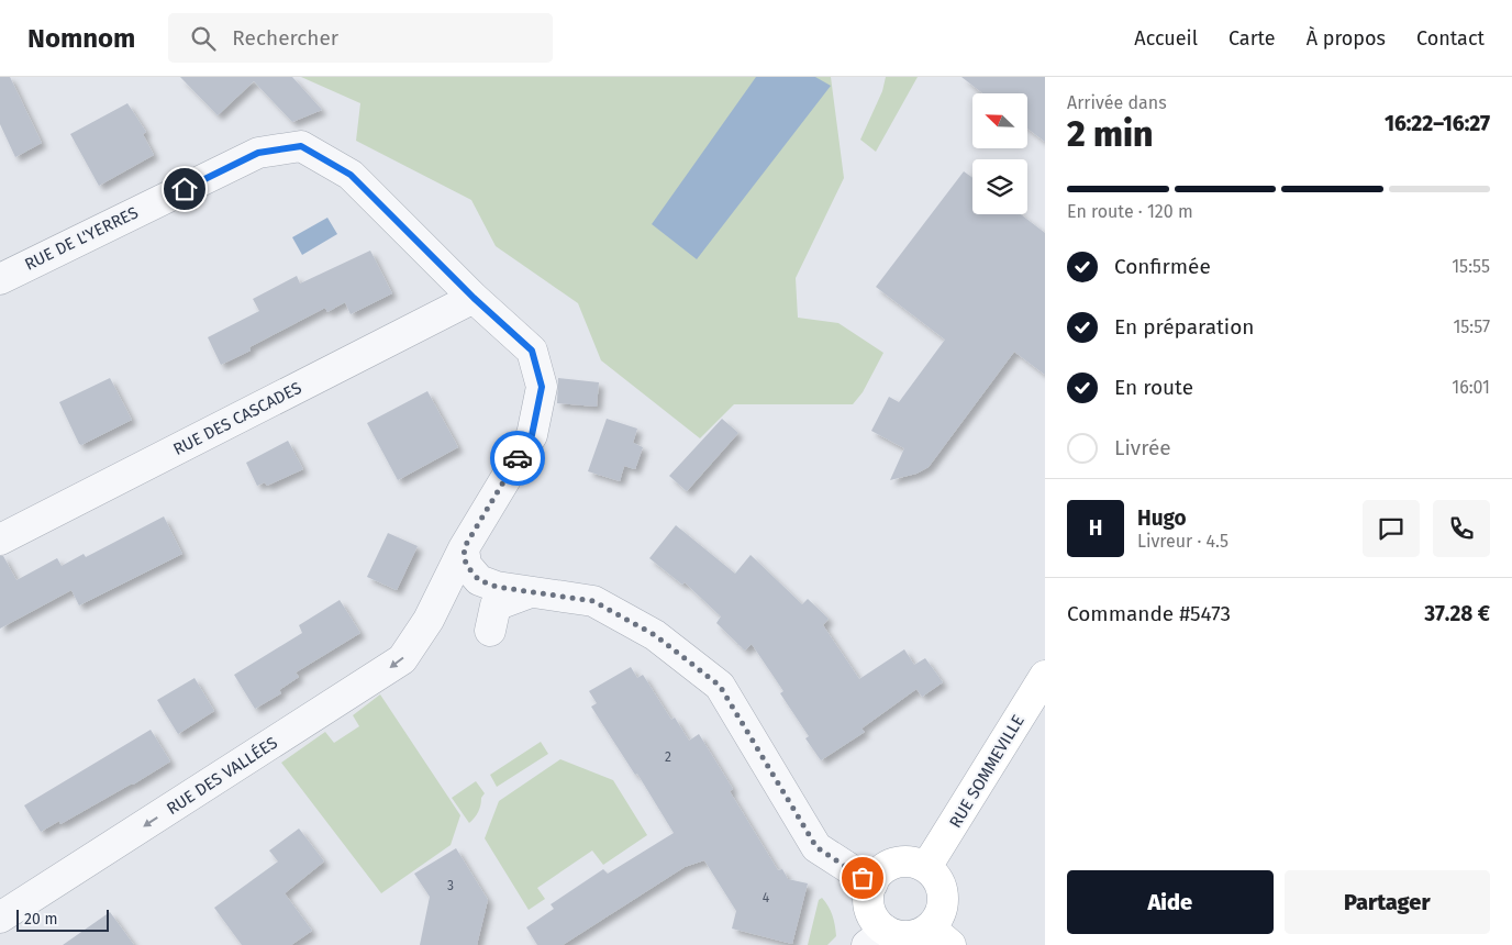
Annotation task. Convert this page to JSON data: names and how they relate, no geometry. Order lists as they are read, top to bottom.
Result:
{
  "streets": {
    "main road": ["RUE SOMMEVILLE"],
    "street": ["RUE DE L'YERRES", "RUE DES CASCADES", "RUE DES VALLÉES"]
  },
  "crossings": [
    ["RUE DE L'YERRES", "RUE DES CASCADES"],
    ["RUE DE L'YERRES", "RUE DES VALLÉES"]
  ],
  "one_way": ["RUE DES VALLÉES"],
  "house_numbers": ["2", "3", "4"],
  "scale_bar": "20 m",
  "north": "top left",
  "page": {
    "header": "Nomnom",
    "search": "Rechercher",
    "nav": [
      "Accueil",
      "Carte",
      "À propos",
      "Contact"
    ],
    "heading": ["2 min", "Arrivée dans", "16:22–16:27"],
    "panel": [
      "Hugo",
      "Livreur · 4.5",
      "Commande #5473",
      "37.28 €"
    ],
    "bar": "En route · 120 m",
    "list": [
      ["Confirmée", "15:55"],
      ["En préparation", "15:57"],
      ["En route", "16:01"],
      "Livrée"
    ],
    "round": "H",
    "buttons": ["Aide", "Partager"],
    "scale": "20 m"
  }
}
